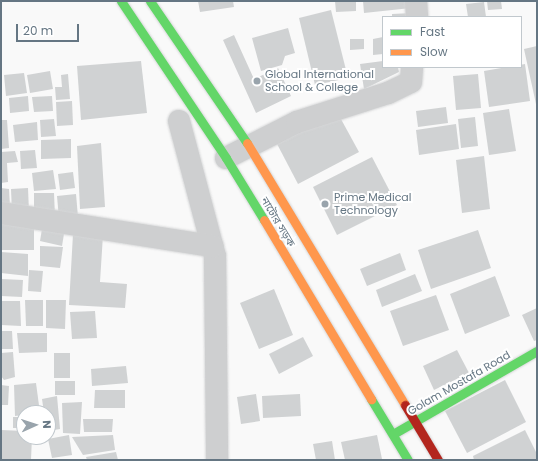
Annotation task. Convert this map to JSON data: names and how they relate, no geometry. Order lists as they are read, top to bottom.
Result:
{
  "streets": {
    "main road": ["নাটোর সড়ক", "Golam Mostafa Road"]
  },
  "crossings": [
    ["নাটোর সড়ক", "Golam Mostafa Road"]
  ],
  "places": ["Global International School & College", "Prime Medical Technology"],
  "legend": ["Fast", "Slow"],
  "scale_bar": "20 m",
  "north": "right"
}
